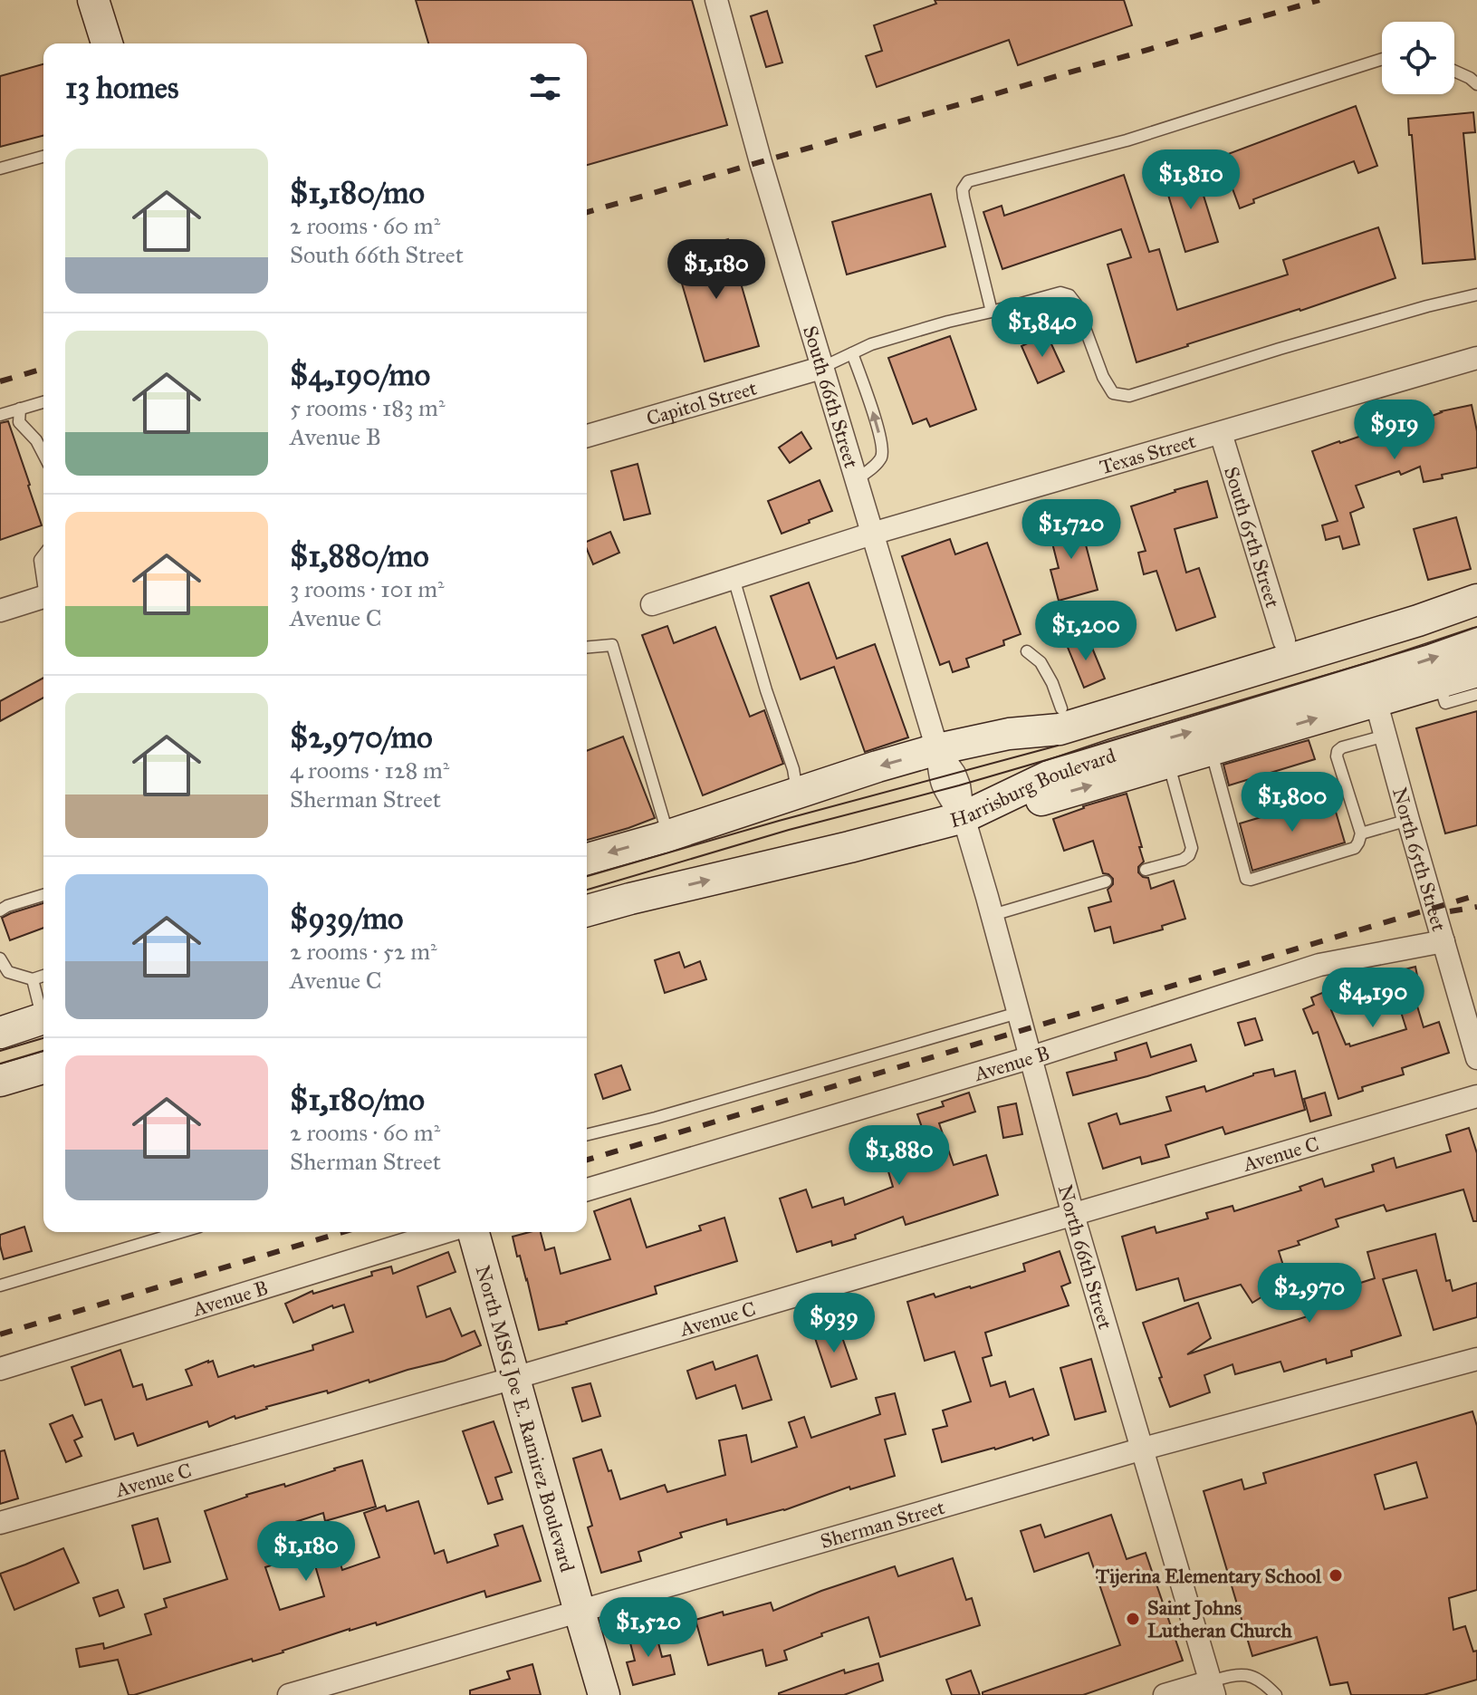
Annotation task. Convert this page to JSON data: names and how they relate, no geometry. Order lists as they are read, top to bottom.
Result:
{
  "streets": {
    "main road": ["Harrisburg Boulevard", "North MSG Joe E. Ramirez Boulevard"],
    "street": [
      "South 66th Street",
      "Capitol Street",
      "Texas Street",
      "South 65th Street",
      "North 65th Street",
      "Avenue B",
      "Avenue C",
      "North 66th Street",
      "Sherman Street"
    ]
  },
  "crossings": [
    ["South 66th Street", "Capitol Street"],
    ["South 66th Street", "Texas Street"],
    ["South 66th Street", "Harrisburg Boulevard"],
    ["South 66th Street", "North 66th Street"],
    ["Texas Street", "South 65th Street"],
    ["Harrisburg Boulevard", "North 65th Street"],
    ["Harrisburg Boulevard", "North 66th Street"],
    ["North 65th Street", "Avenue B"],
    ["Avenue B", "North 66th Street"],
    ["Avenue C", "North 66th Street"],
    ["Avenue C", "North MSG Joe E. Ramirez Boulevard"],
    ["North 66th Street", "Sherman Street"],
    ["North MSG Joe E. Ramirez Boulevard", "Sherman Street"]
  ],
  "places": ["Tijerina Elementary School", "Saint Johns Lutheran Church"],
  "page": {
    "heading": "13 homes",
    "list": [
      {
        "name": "$1,180/mo",
        "note": "2 rooms · 60 m² · South 66th Street"
      },
      {
        "name": "$4,190/mo",
        "note": "5 rooms · 183 m² · Avenue B"
      },
      {
        "name": "$1,880/mo",
        "note": "3 rooms · 101 m² · Avenue C"
      },
      {
        "name": "$2,970/mo",
        "note": "4 rooms · 128 m² · Sherman Street"
      },
      {
        "name": "$939/mo",
        "note": "2 rooms · 52 m² · Avenue C"
      },
      {
        "name": "$1,180/mo",
        "note": "2 rooms · 60 m² · Sherman Street"
      }
    ],
    "price": [
      "$1,810",
      "$1,180",
      "$1,840",
      "$919",
      "$1,720",
      "$1,200",
      "$1,800",
      "$4,190",
      "$1,880",
      "$2,970",
      "$939",
      "$1,180",
      "$1,520"
    ]
  }
}
